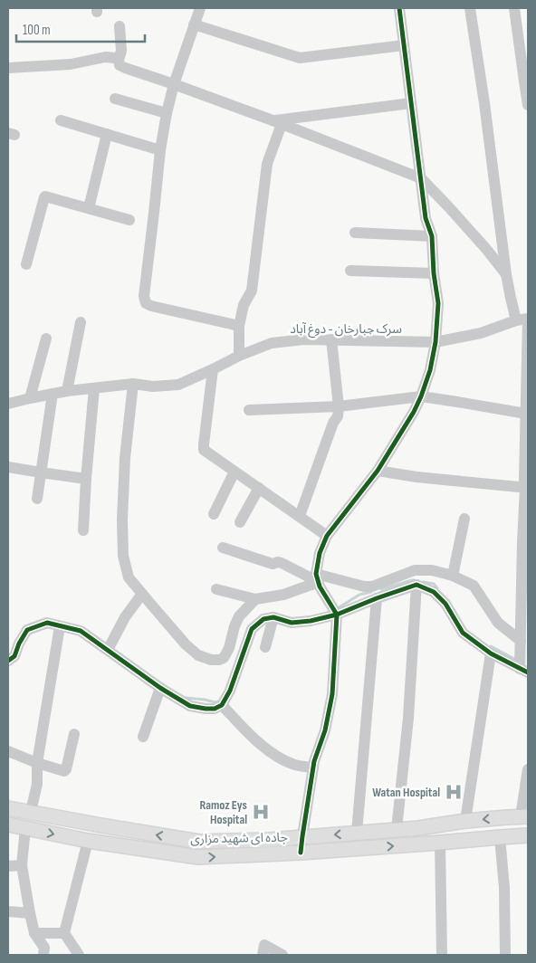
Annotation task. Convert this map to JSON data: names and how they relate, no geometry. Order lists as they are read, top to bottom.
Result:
{
  "streets": {
    "main road": ["جاده ای شهید مزاری"],
    "street": ["سرک جبارخان - دوغ آباد"]
  },
  "places": {
    "hospital": ["Watan Hospital", "Ramoz Eys Hospital"]
  },
  "scale_bar": "100 m"
}
